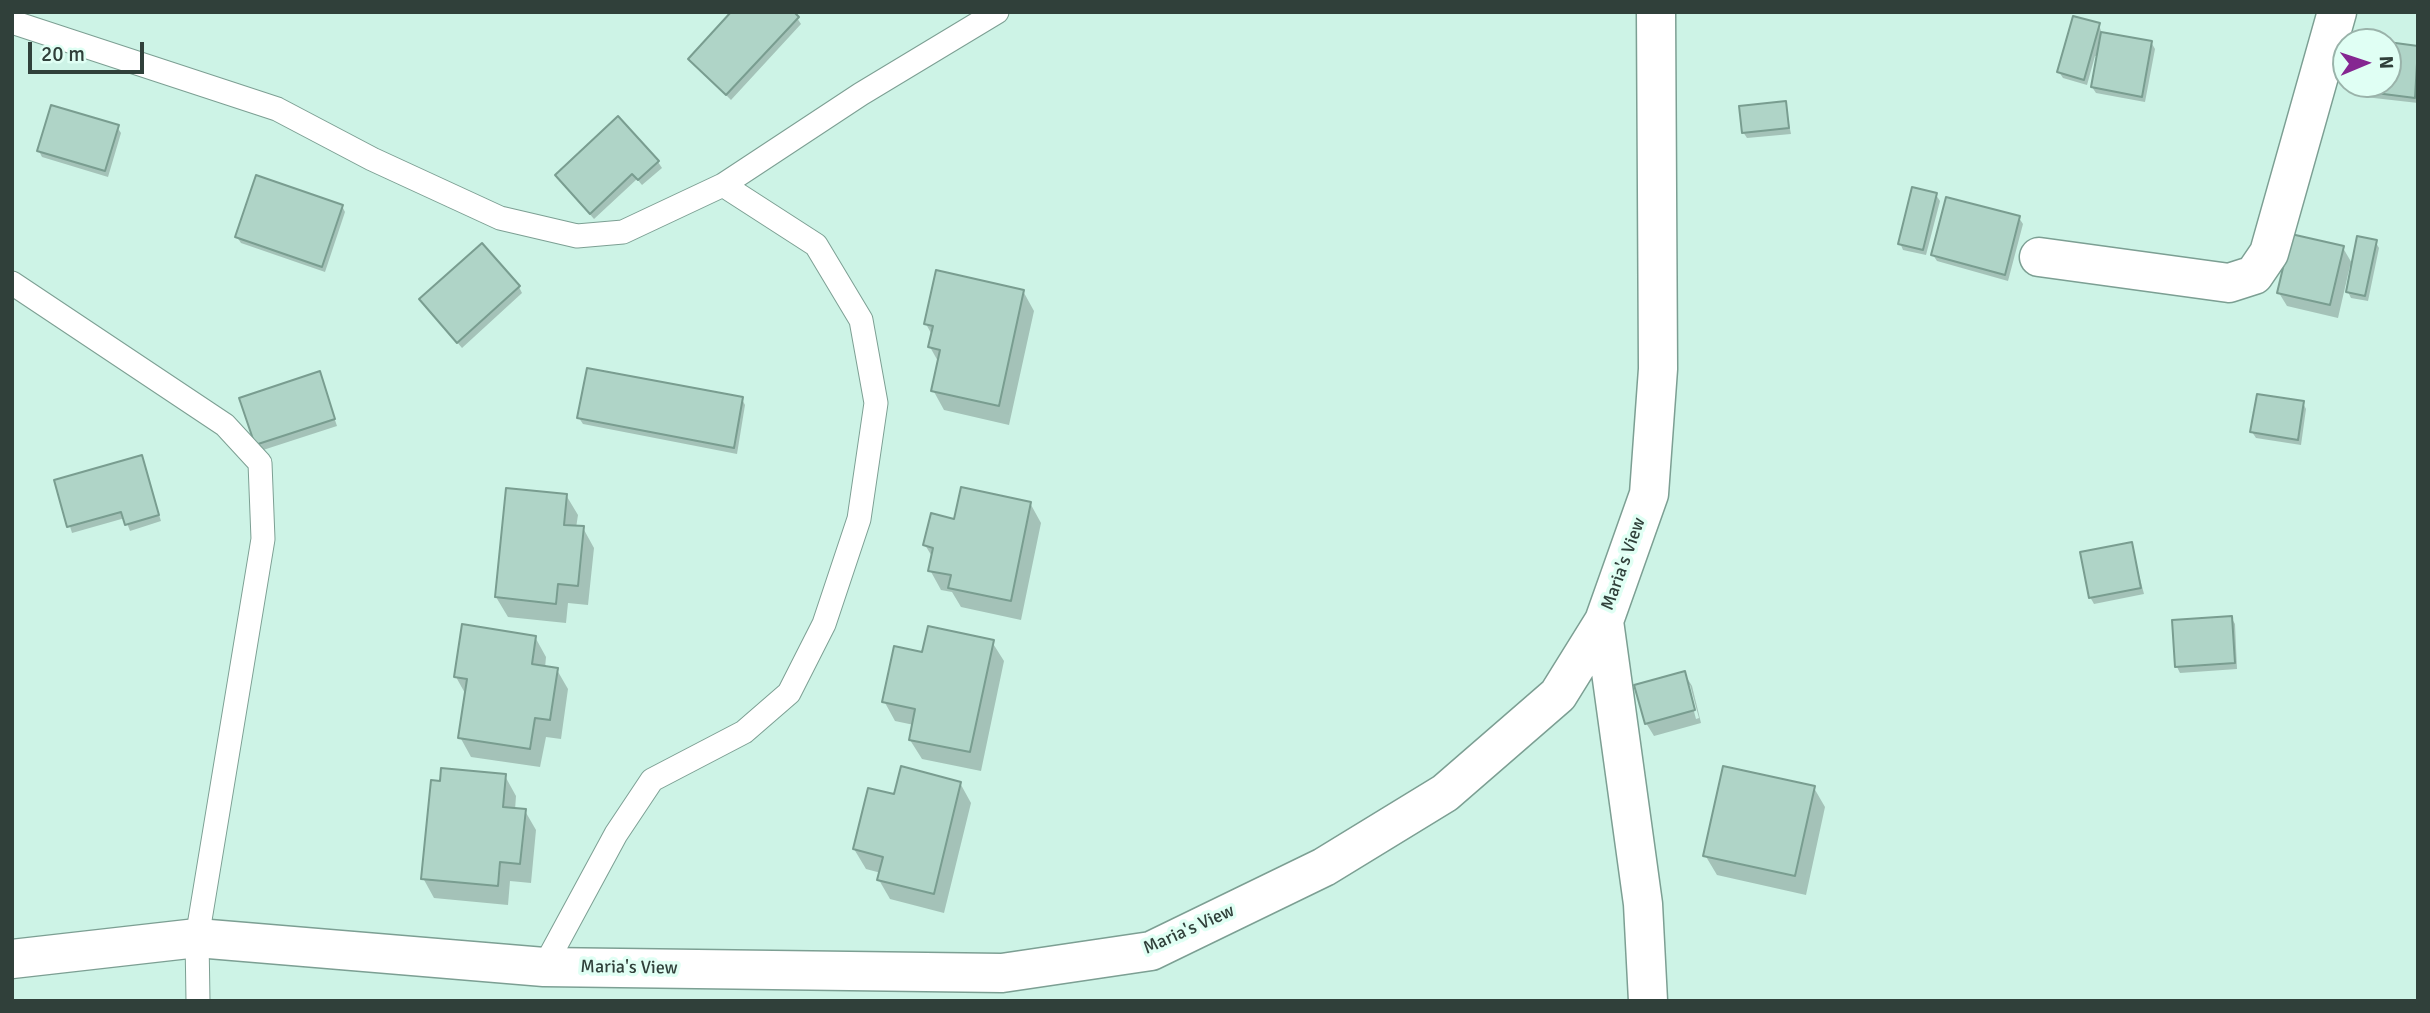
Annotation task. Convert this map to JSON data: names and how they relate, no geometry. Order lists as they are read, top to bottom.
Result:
{
  "streets": {
    "street": ["Maria's View"]
  },
  "scale_bar": "20 m",
  "north": "right"
}
